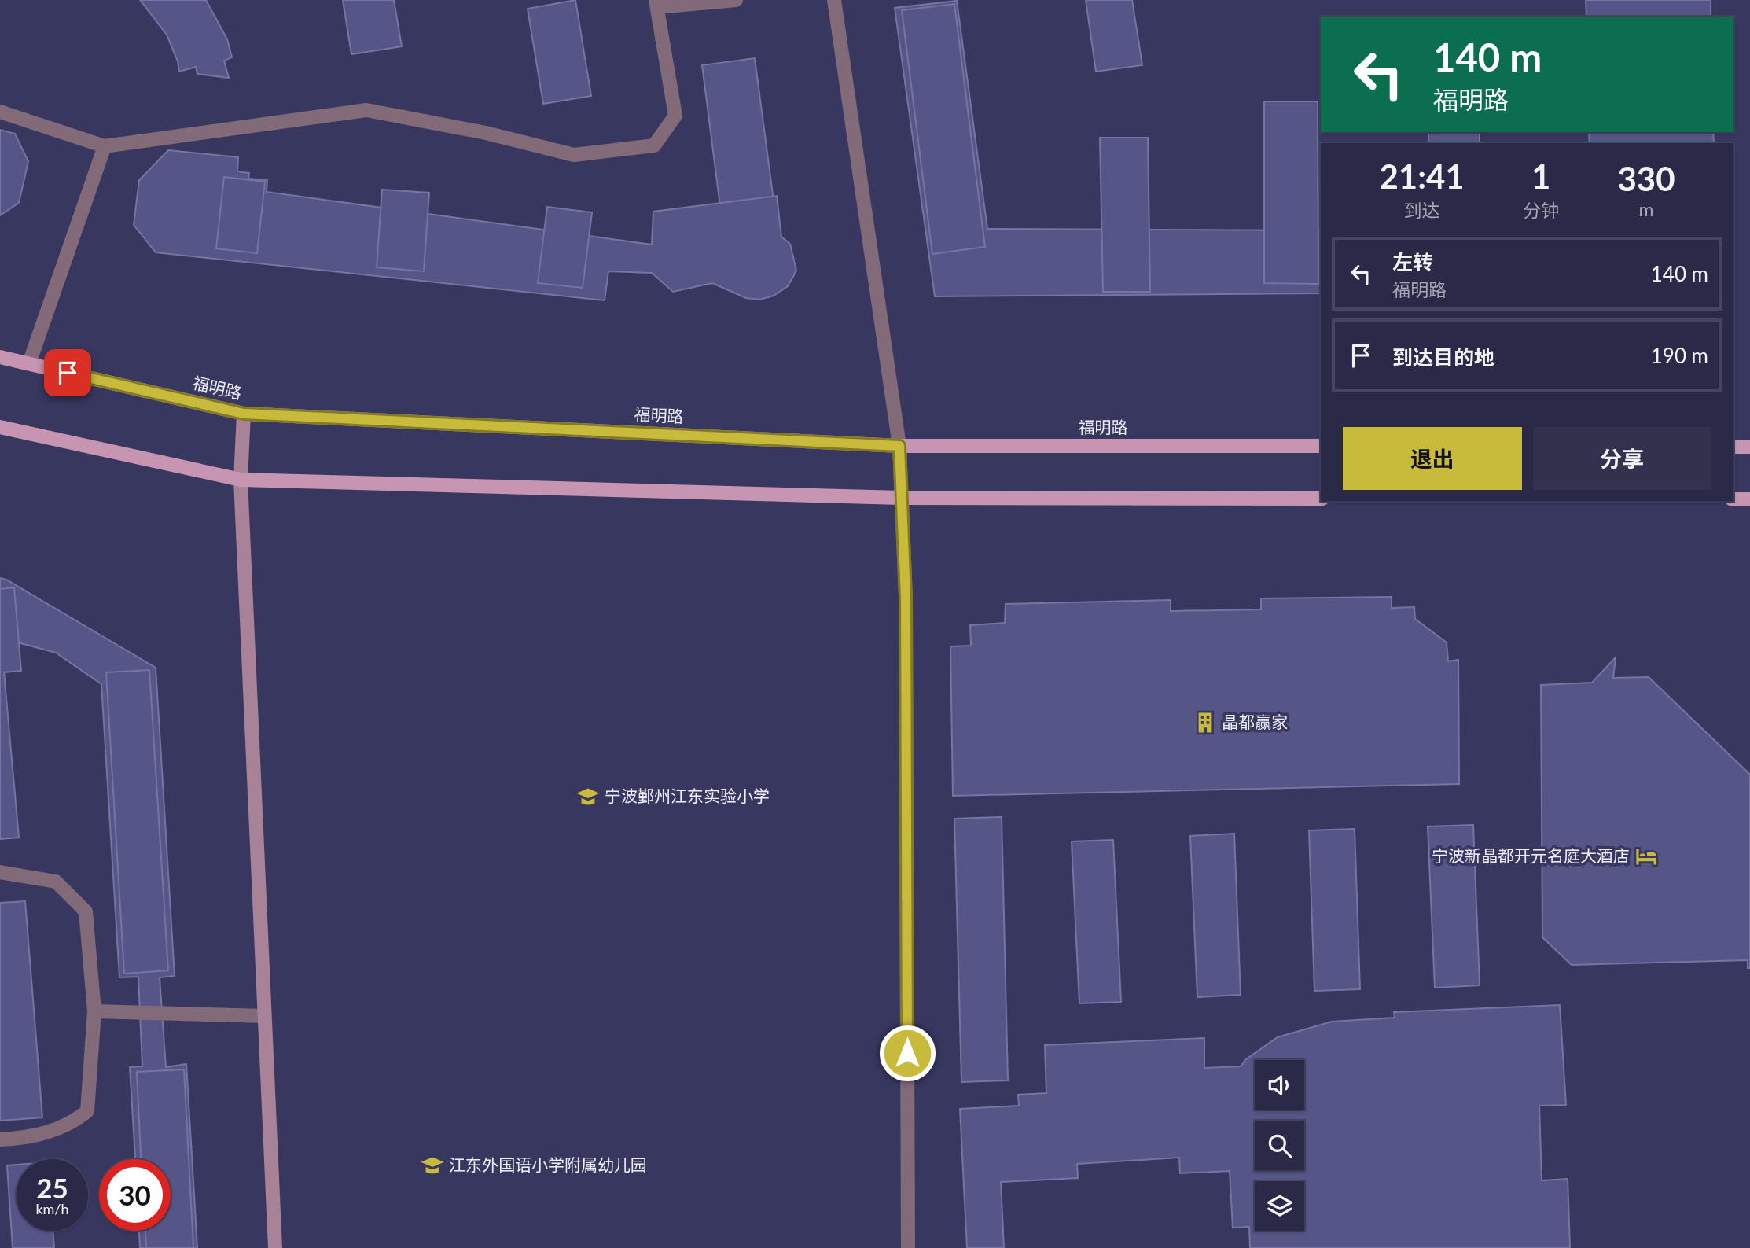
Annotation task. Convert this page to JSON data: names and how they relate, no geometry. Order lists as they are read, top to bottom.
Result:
{
  "streets": {
    "main road": ["福明路"]
  },
  "places": {
    "building": ["晶都赢家"],
    "school or university": ["宁波鄞州江东实验小学", "江东外国语小学附属幼儿园"],
    "hotel": ["宁波新晶都开元名庭大酒店"]
  },
  "page": {
    "turn": ["140 m", "福明路"],
    "eta": [
      "21:41",
      "到达",
      "1",
      "分钟",
      "330",
      "m"
    ],
    "list": [
      {
        "name": "左转",
        "note": "福明路",
        "value": "140 m"
      },
      {
        "name": "到达目的地",
        "value": "190 m"
      }
    ],
    "buttons": ["退出", "分享"],
    "speed": "25 km/h",
    "limit": "30"
  }
}
